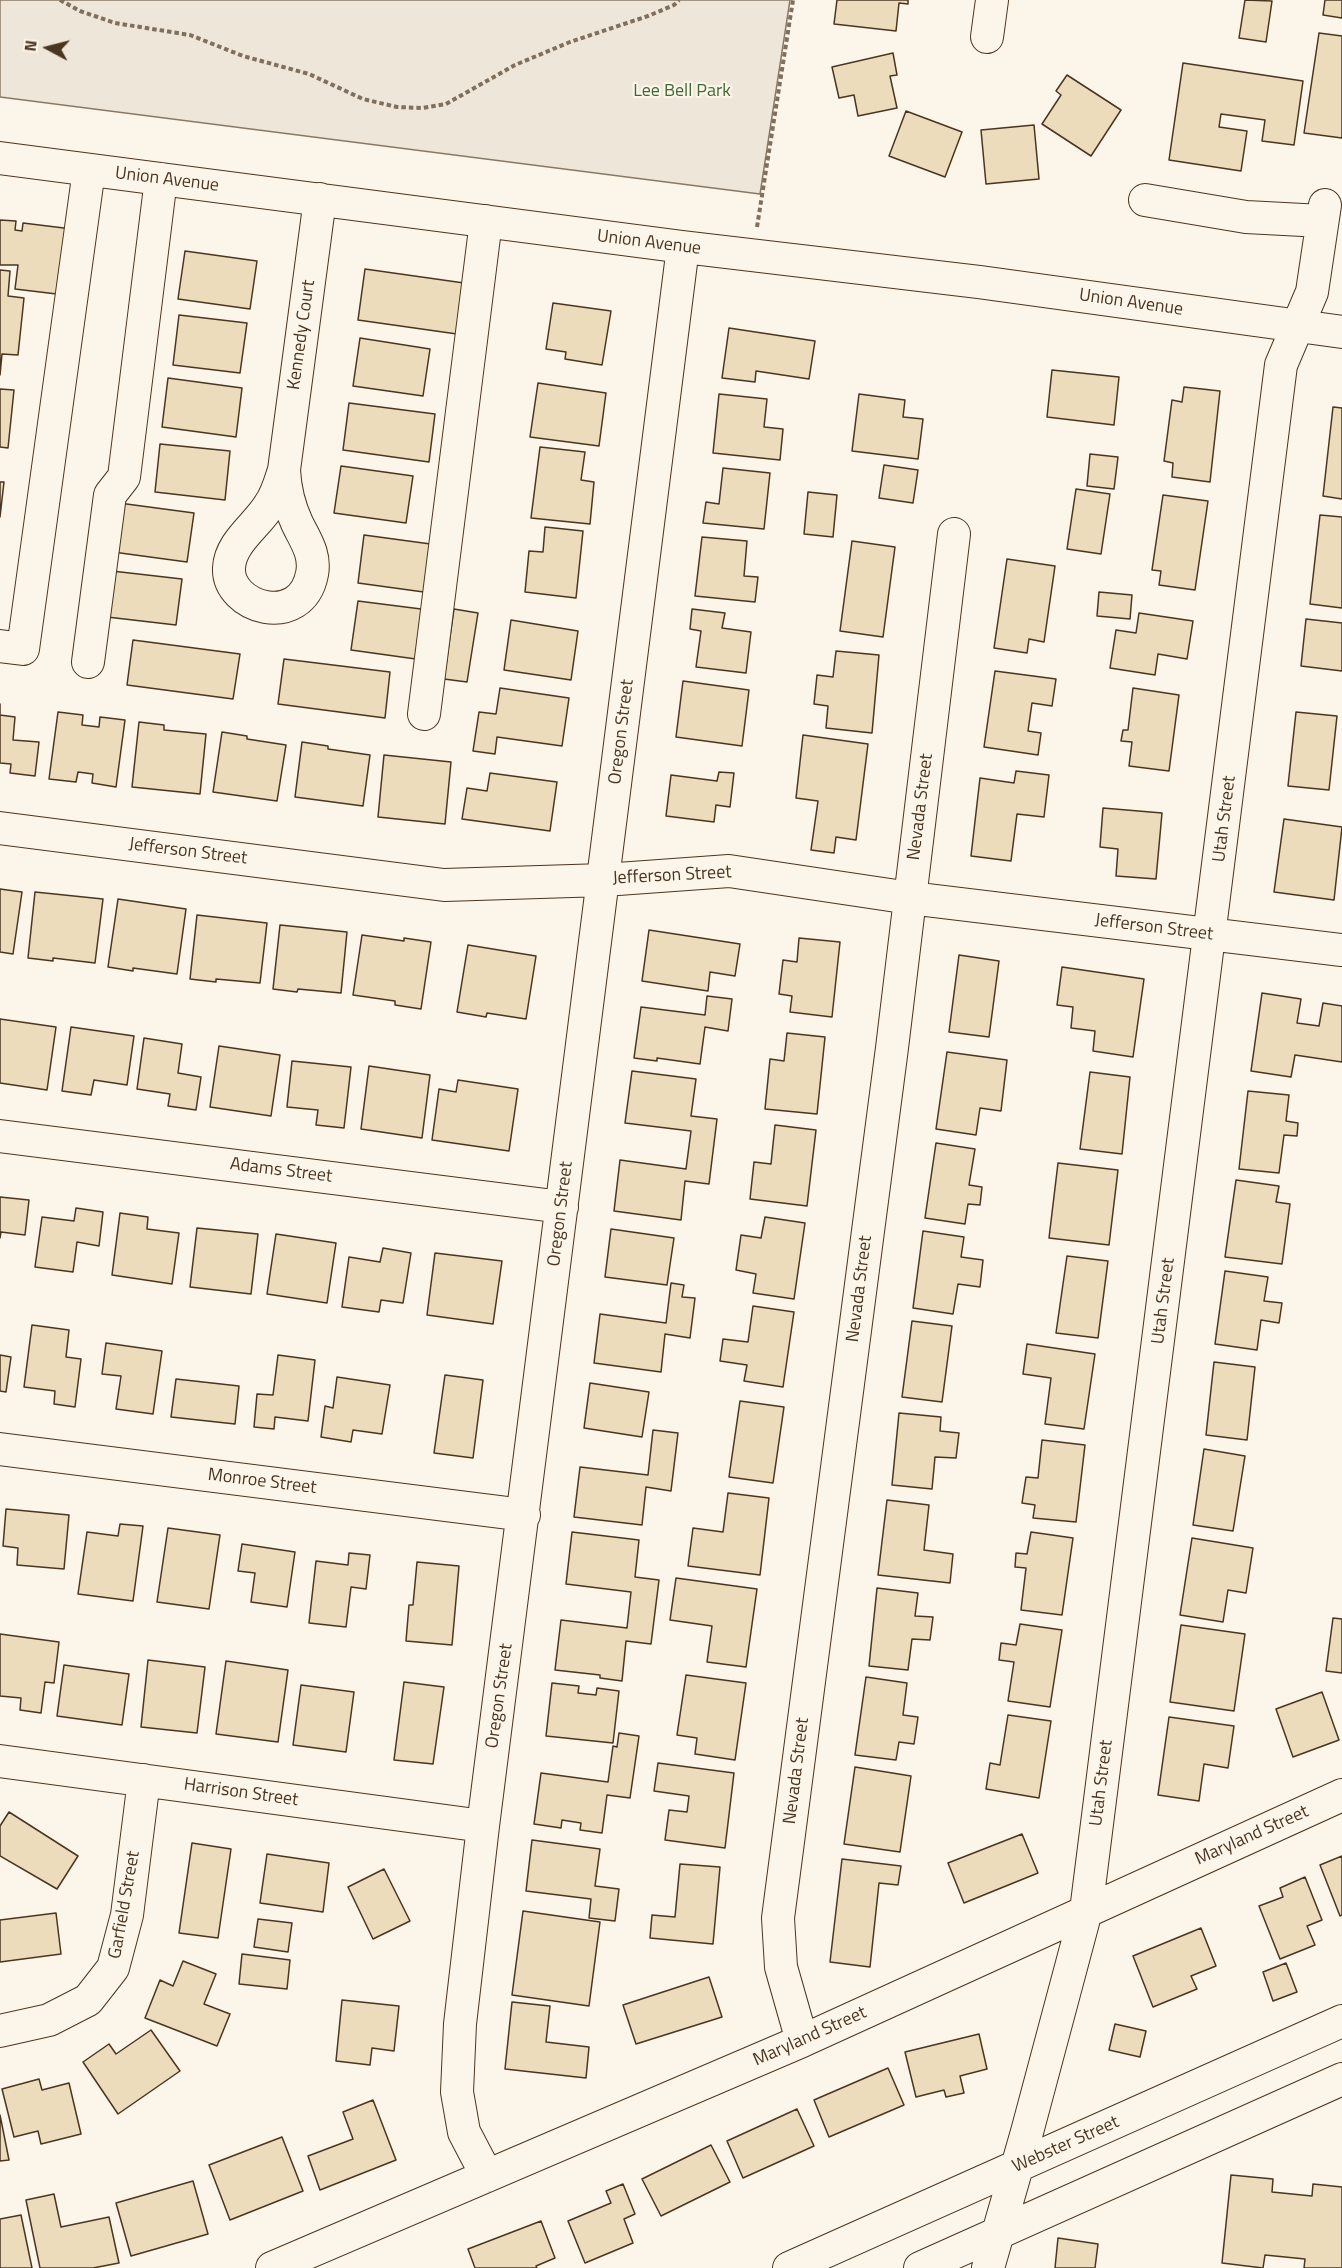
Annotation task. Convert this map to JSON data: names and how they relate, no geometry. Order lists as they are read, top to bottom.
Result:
{
  "streets": {
    "street": [
      "Union Avenue",
      "Kennedy Court",
      "Oregon Street",
      "Nevada Street",
      "Utah Street",
      "Jefferson Street",
      "Adams Street",
      "Monroe Street",
      "Harrison Street",
      "Maryland Street",
      "Garfield Street",
      "Webster Street"
    ]
  },
  "crossings": [
    ["Union Avenue", "Kennedy Court"],
    ["Union Avenue", "Oregon Street"],
    ["Union Avenue", "Utah Street"],
    ["Oregon Street", "Jefferson Street"],
    ["Oregon Street", "Adams Street"],
    ["Oregon Street", "Monroe Street"],
    ["Oregon Street", "Harrison Street"],
    ["Oregon Street", "Maryland Street"],
    ["Nevada Street", "Jefferson Street"],
    ["Nevada Street", "Maryland Street"],
    ["Utah Street", "Jefferson Street"],
    ["Utah Street", "Maryland Street"],
    ["Utah Street", "Webster Street"],
    ["Harrison Street", "Garfield Street"]
  ],
  "parks": ["Lee Bell Park"],
  "north": "left"
}
